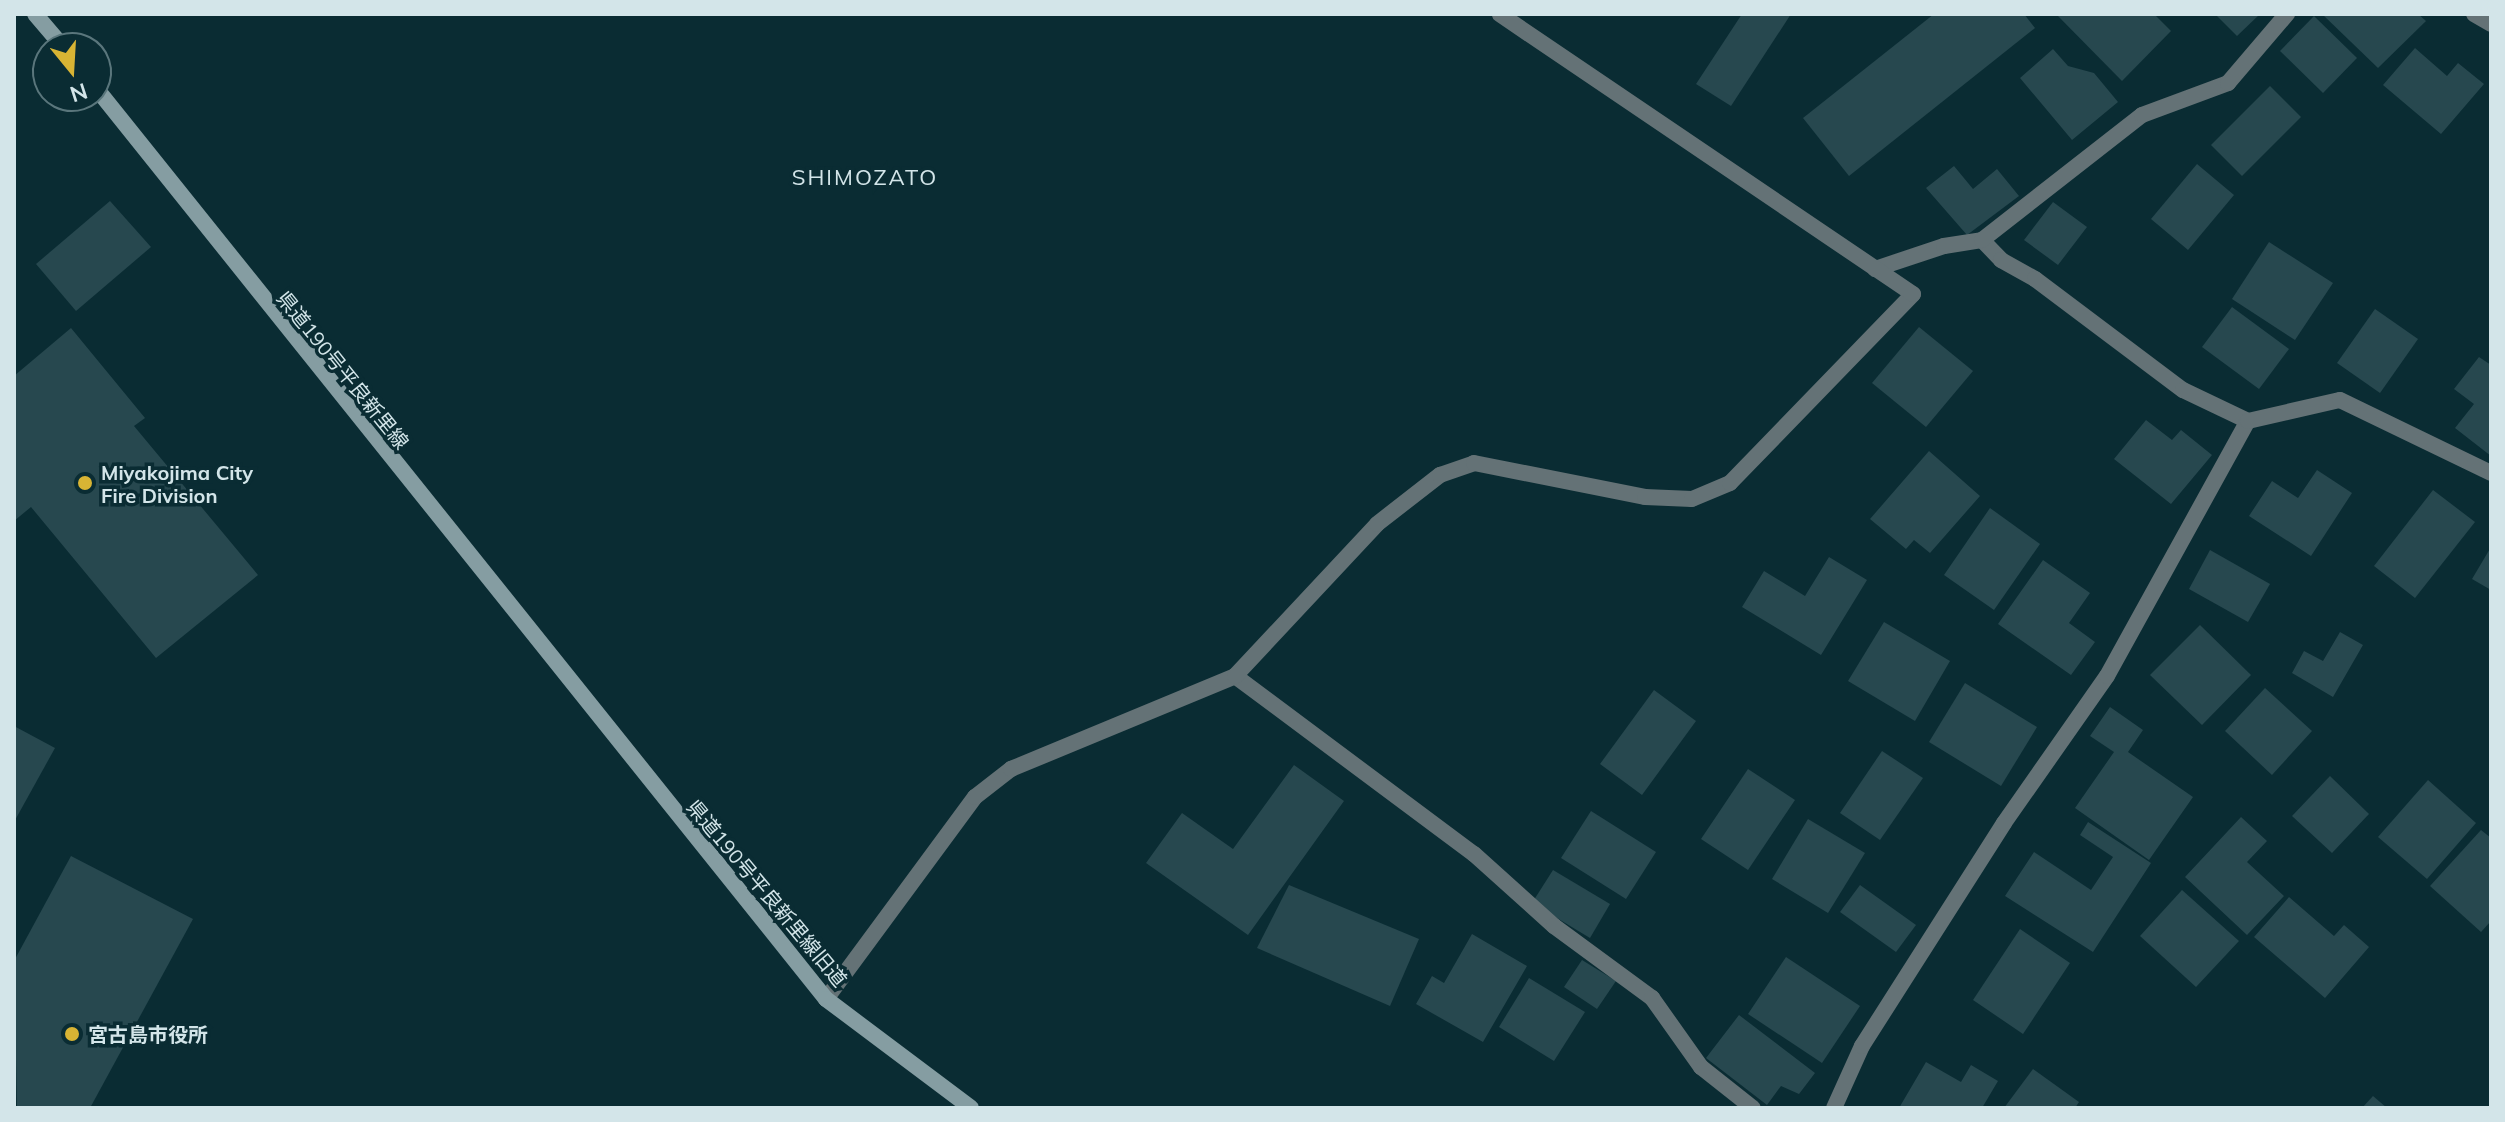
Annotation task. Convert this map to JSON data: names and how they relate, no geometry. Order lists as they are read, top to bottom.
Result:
{
  "streets": {
    "main road": ["県道190号平良新里線", "県道190号平良新里線旧道"]
  },
  "crossings": [
    ["県道190号平良新里線", "県道190号平良新里線旧道"]
  ],
  "districts": ["SHIMOZATO"],
  "places": ["Miyakojima City Fire Division", "宮古島市役所"],
  "north": "bottom"
}
